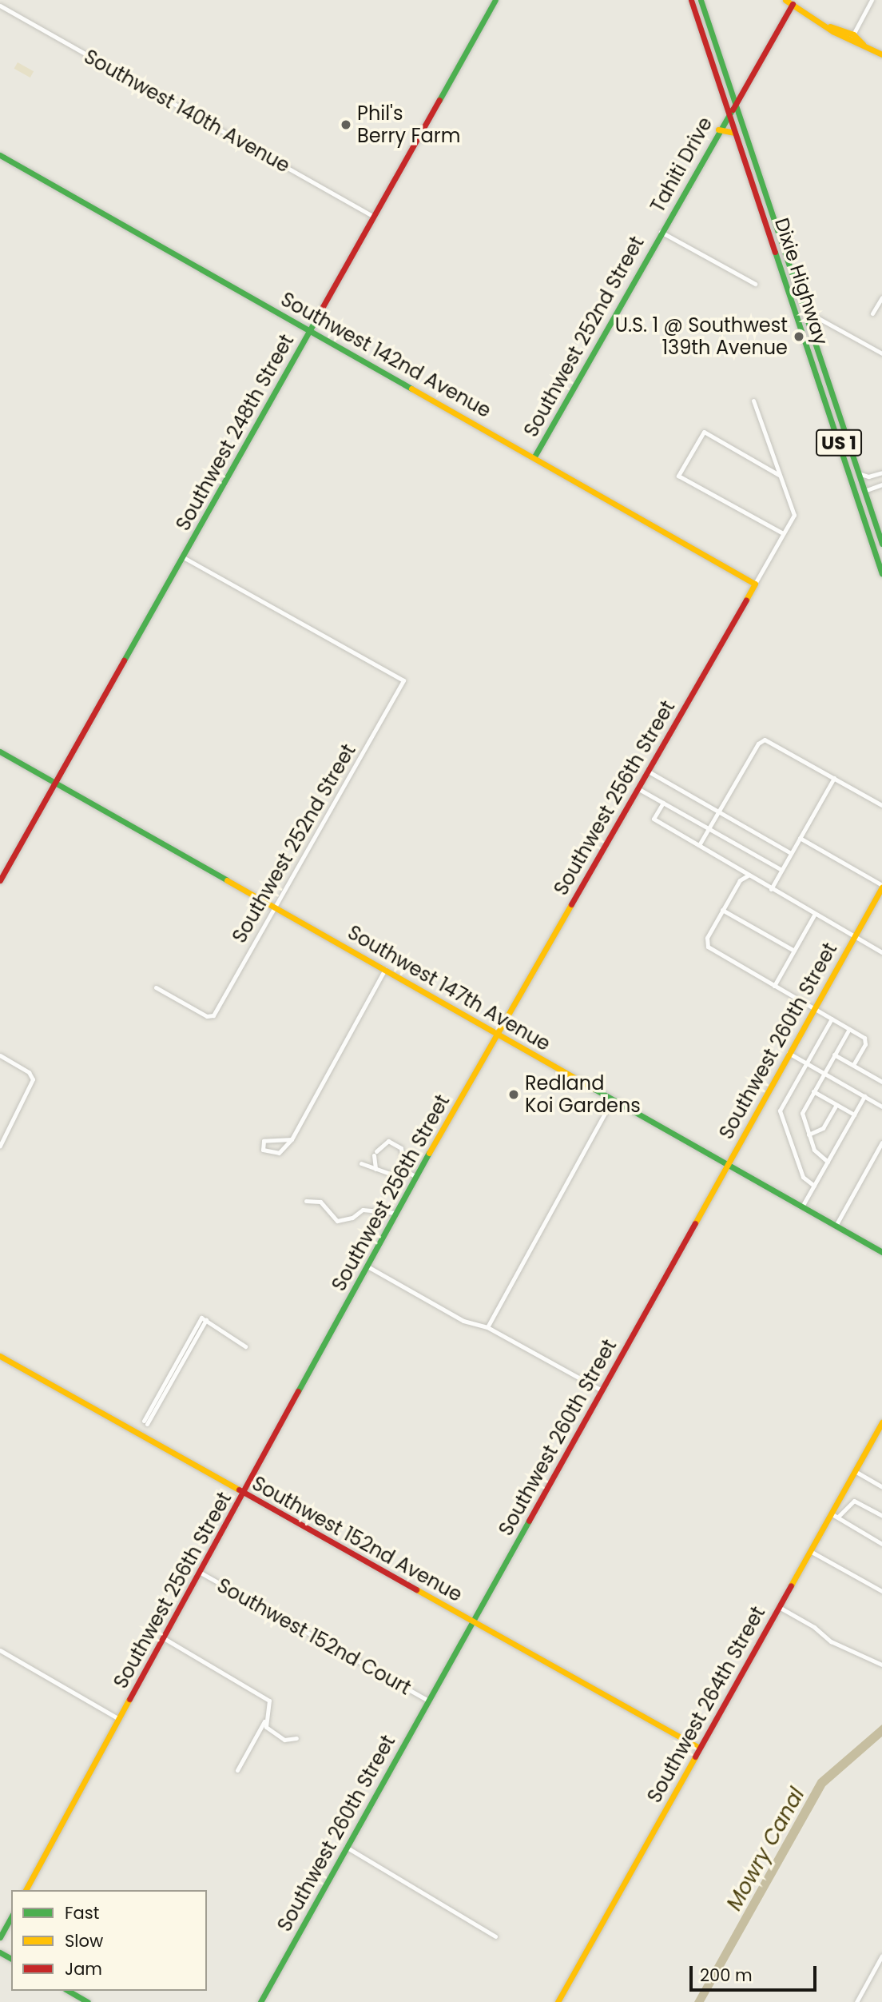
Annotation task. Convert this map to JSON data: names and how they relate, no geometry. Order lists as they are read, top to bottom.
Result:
{
  "streets": {
    "main road": [
      "Tahiti Drive",
      "Dixie Highway",
      "Southwest 252nd Street",
      "Southwest 142nd Avenue",
      "Southwest 248th Street",
      "US 1",
      "Southwest 256th Street",
      "Southwest 147th Avenue",
      "Southwest 260th Street",
      "Southwest 152nd Avenue",
      "Southwest 264th Street"
    ],
    "street": ["Southwest 140th Avenue", "Southwest 152nd Court"]
  },
  "crossings": [
    ["Southwest 140th Avenue", "Southwest 248th Street"],
    ["Tahiti Drive", "Dixie Highway"],
    ["Tahiti Drive", "Southwest 252nd Street"],
    ["Southwest 252nd Street", "Southwest 142nd Avenue"],
    ["Southwest 252nd Street", "Southwest 248th Street"],
    ["Southwest 252nd Street", "Southwest 147th Avenue"],
    ["Southwest 142nd Avenue", "Southwest 248th Street"],
    ["Southwest 142nd Avenue", "Southwest 256th Street"],
    ["Southwest 248th Street", "Southwest 147th Avenue"],
    ["Southwest 256th Street", "Southwest 147th Avenue"],
    ["Southwest 256th Street", "Southwest 152nd Avenue"],
    ["Southwest 256th Street", "Southwest 152nd Court"],
    ["Southwest 147th Avenue", "Southwest 260th Street"],
    ["Southwest 260th Street", "Southwest 152nd Avenue"],
    ["Southwest 260th Street", "Southwest 152nd Court"],
    ["Southwest 152nd Avenue", "Southwest 264th Street"]
  ],
  "water": ["Mowry Canal"],
  "places": ["Phil's Berry Farm", "U.S. 1 @ Southwest 139th Avenue", "Redland Koi Gardens"],
  "legend": ["Fast", "Slow", "Jam"],
  "scale_bar": "200 m"
}
